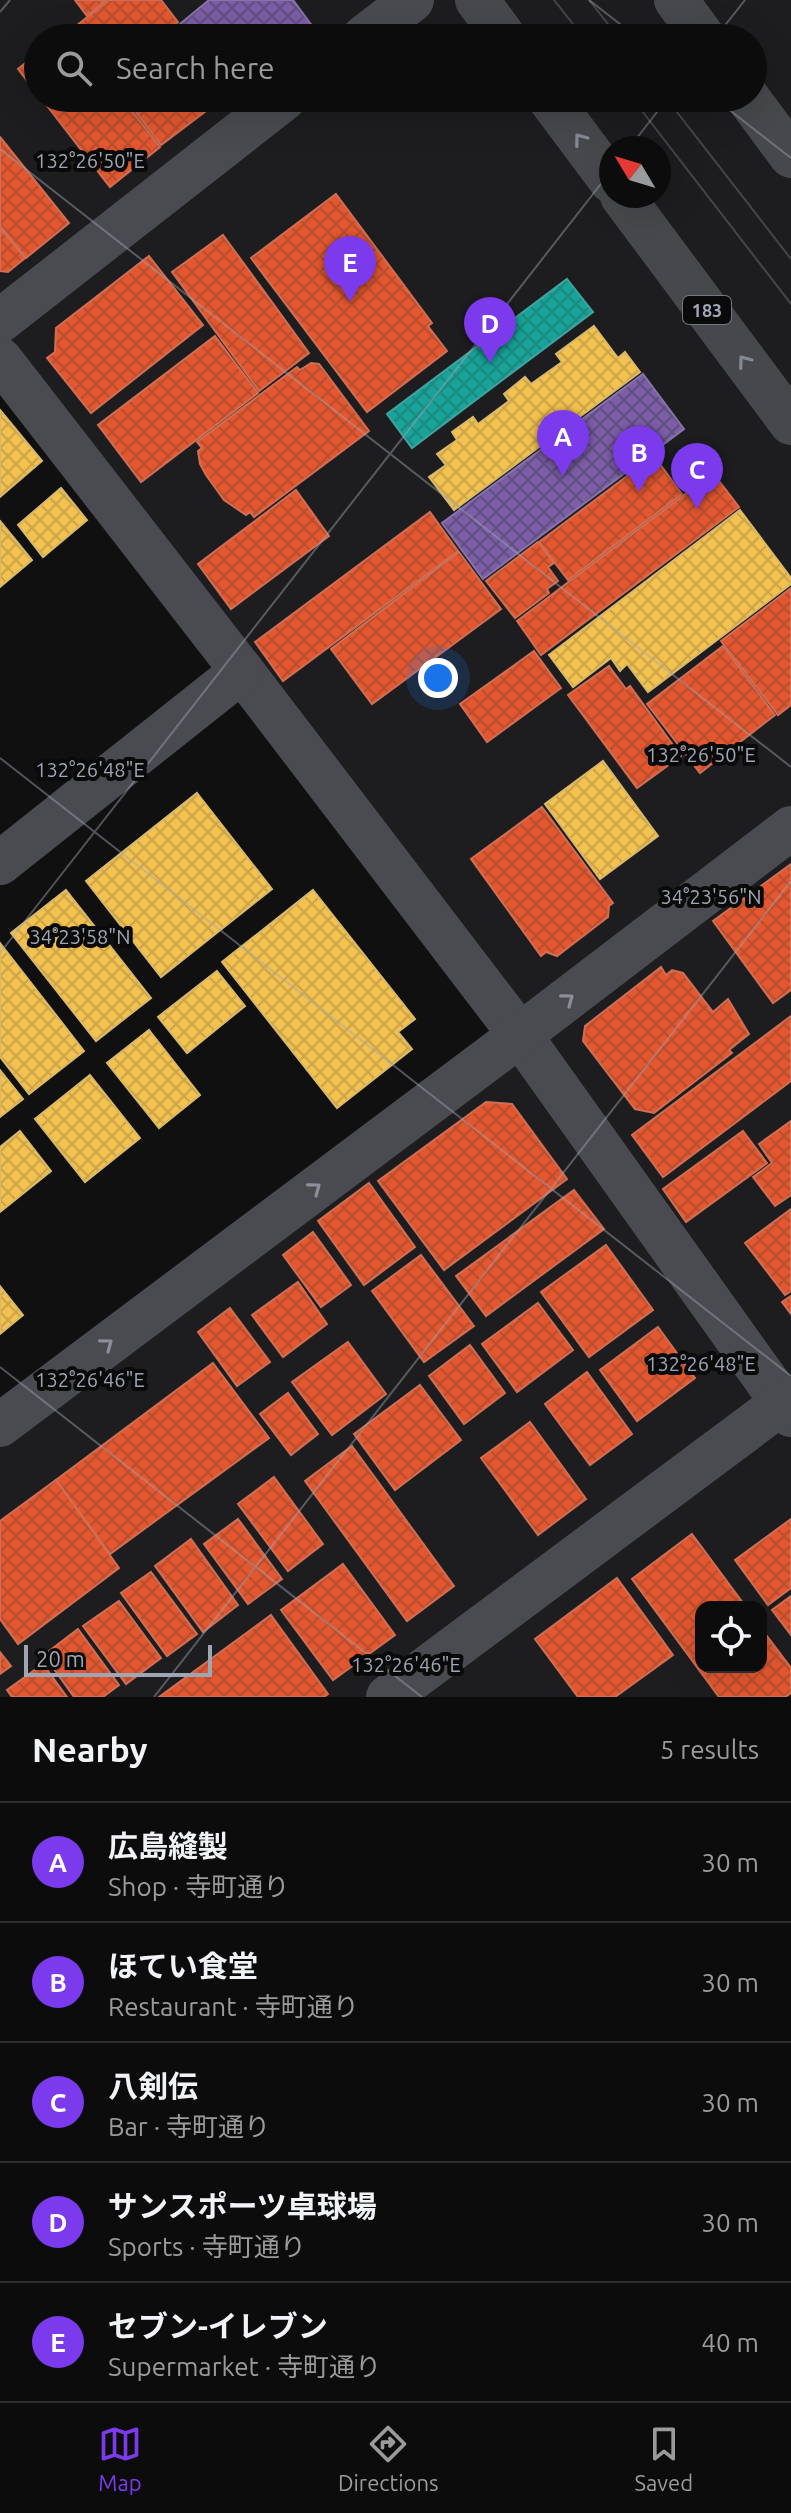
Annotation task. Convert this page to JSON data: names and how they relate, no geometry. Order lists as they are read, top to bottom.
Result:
{
  "streets": {
    "highway": ["183"]
  },
  "scale_bar": "20 m",
  "north": "top left",
  "page": {
    "search": "Search here",
    "pins": [
      "E",
      "D",
      "A",
      "B",
      "C"
    ],
    "scale": "20 m",
    "heading": ["Nearby", "5 results"],
    "list": [
      {
        "mark": "A",
        "name": "広島縫製",
        "note": "Shop · 寺町通り",
        "value": "30 m"
      },
      {
        "mark": "B",
        "name": "ほてい食堂",
        "note": "Restaurant · 寺町通り",
        "value": "30 m"
      },
      {
        "mark": "C",
        "name": "八剣伝",
        "note": "Bar · 寺町通り",
        "value": "30 m"
      },
      {
        "mark": "D",
        "name": "サンスポーツ卓球場",
        "note": "Sports · 寺町通り",
        "value": "30 m"
      },
      {
        "mark": "E",
        "name": "セブン-イレブン",
        "note": "Supermarket · 寺町通り",
        "value": "40 m"
      }
    ],
    "nav": ["Map", "Directions", "Saved"]
  },
  "coordinates": [
    "132°26'50\"E",
    "132°26'48\"E",
    "34°23'56\"N",
    "34°23'58\"N",
    "132°26'46\"E"
  ]
}
